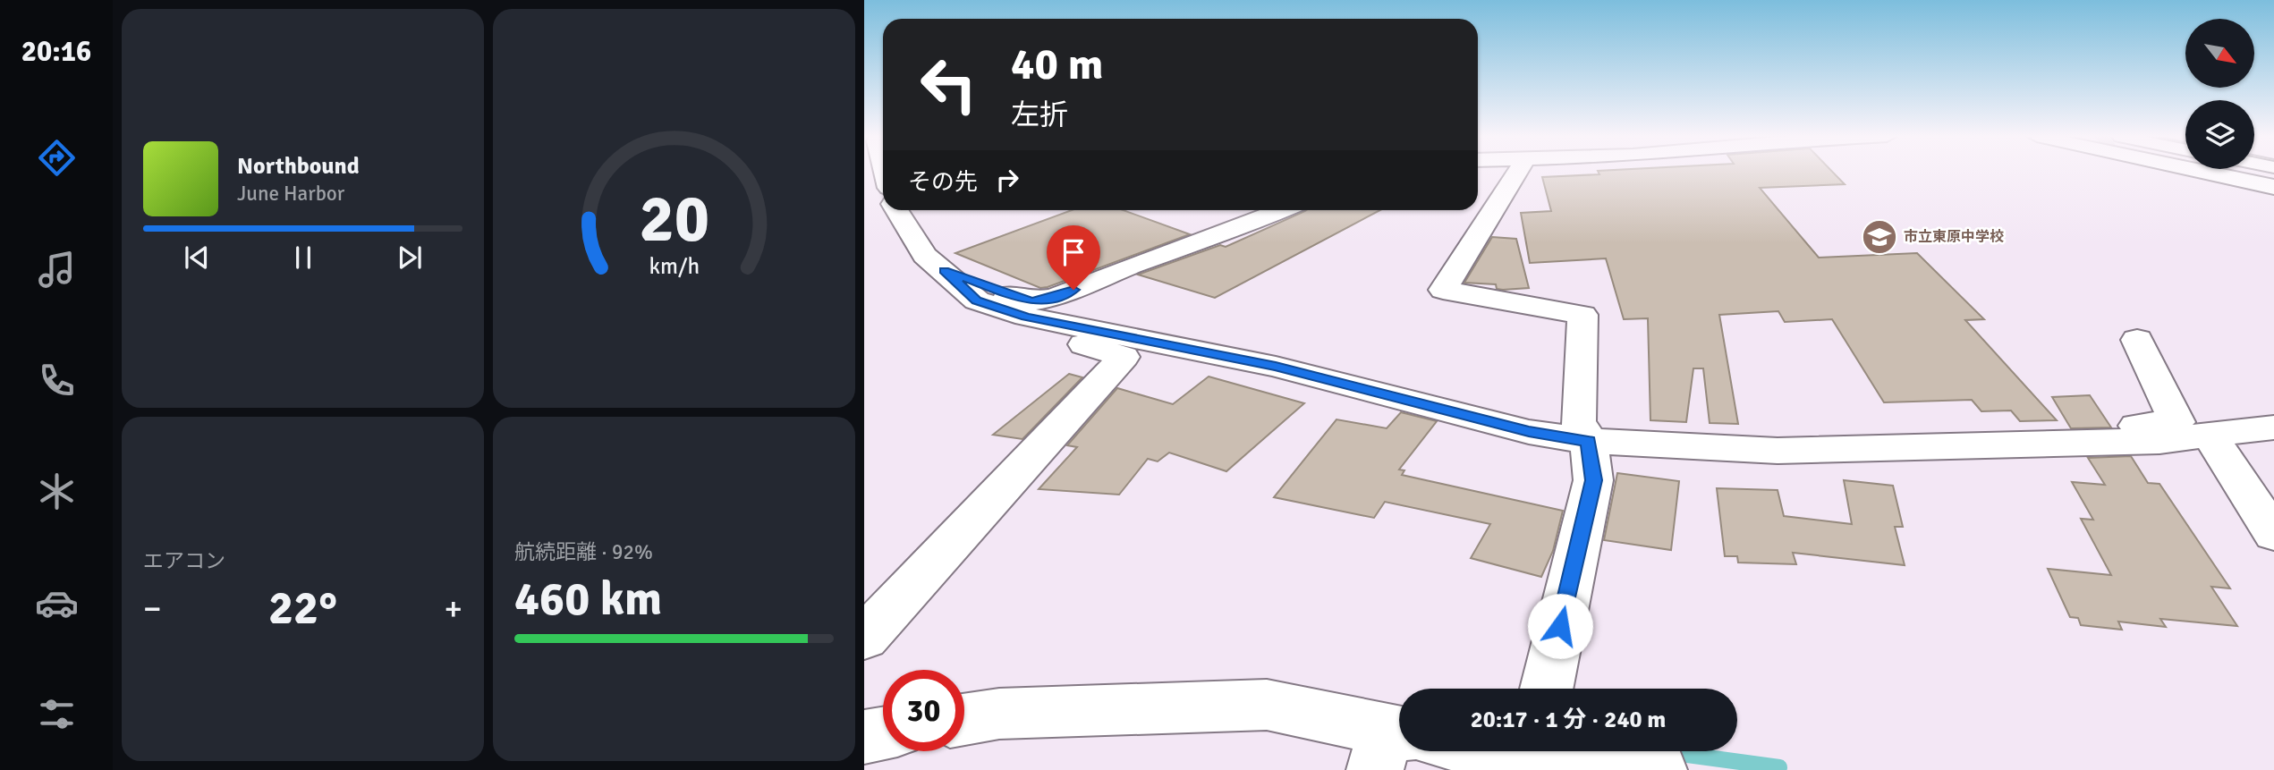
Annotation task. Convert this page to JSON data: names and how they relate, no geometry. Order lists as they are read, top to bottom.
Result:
{
  "places": {
    "school or university": ["市立東原中学校"]
  },
  "north": "bottom right",
  "page": {
    "tabs": "20:16",
    "turn": ["40 m", "左折"],
    "song": ["Northbound", "June Harbor"],
    "then": "その先",
    "tile": [
      "エアコン",
      ["航続距離 · 92%", "460 km"]
    ],
    "heat": ["−", "22°", "+"],
    "limit": "30",
    "trip": "20:17 · 1 分 · 240 m",
    "gauge": ["20", "km/h"]
  }
}
